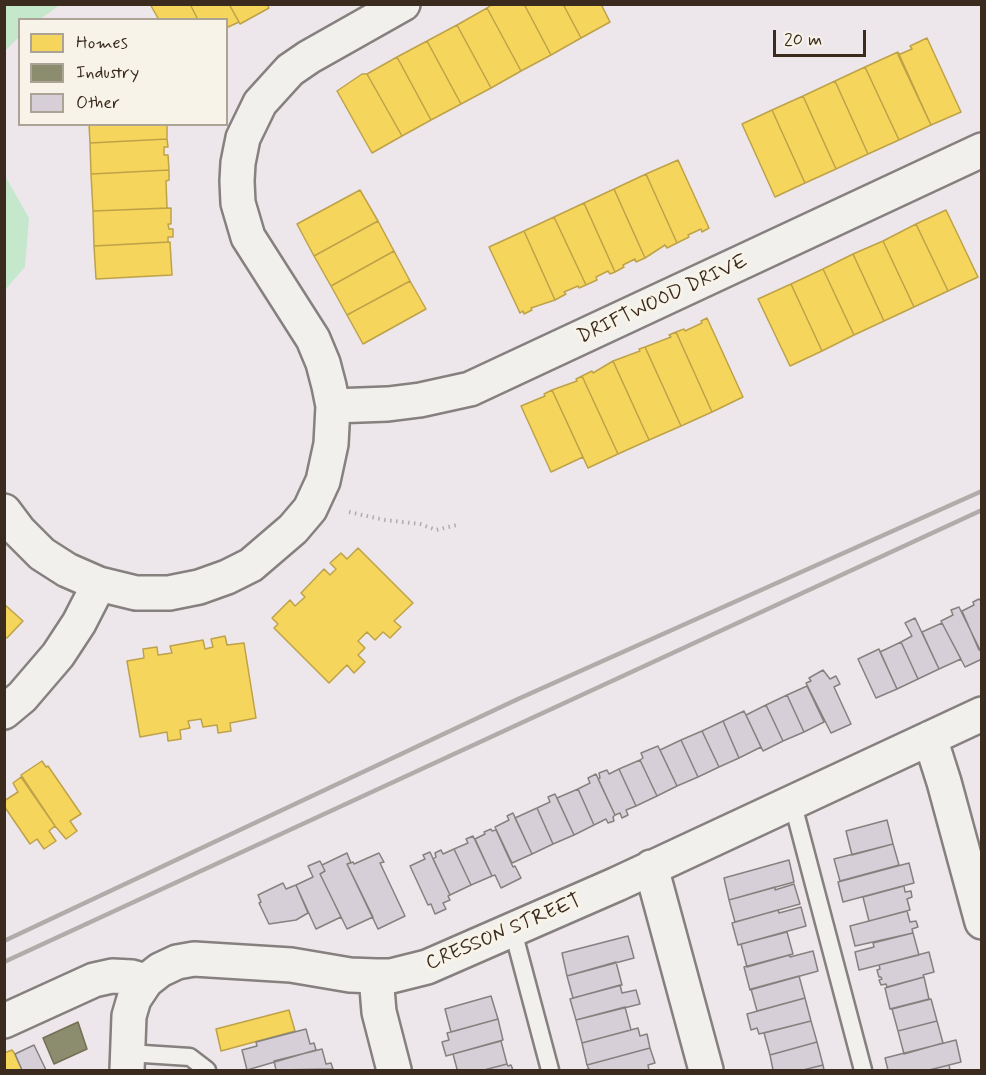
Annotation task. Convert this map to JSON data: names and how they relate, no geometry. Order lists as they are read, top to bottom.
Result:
{
  "streets": {
    "street": ["DRIFTWOOD DRIVE", "CRESSON STREET"]
  },
  "legend": ["Homes", "Industry", "Other"],
  "scale_bar": "20 m"
}
